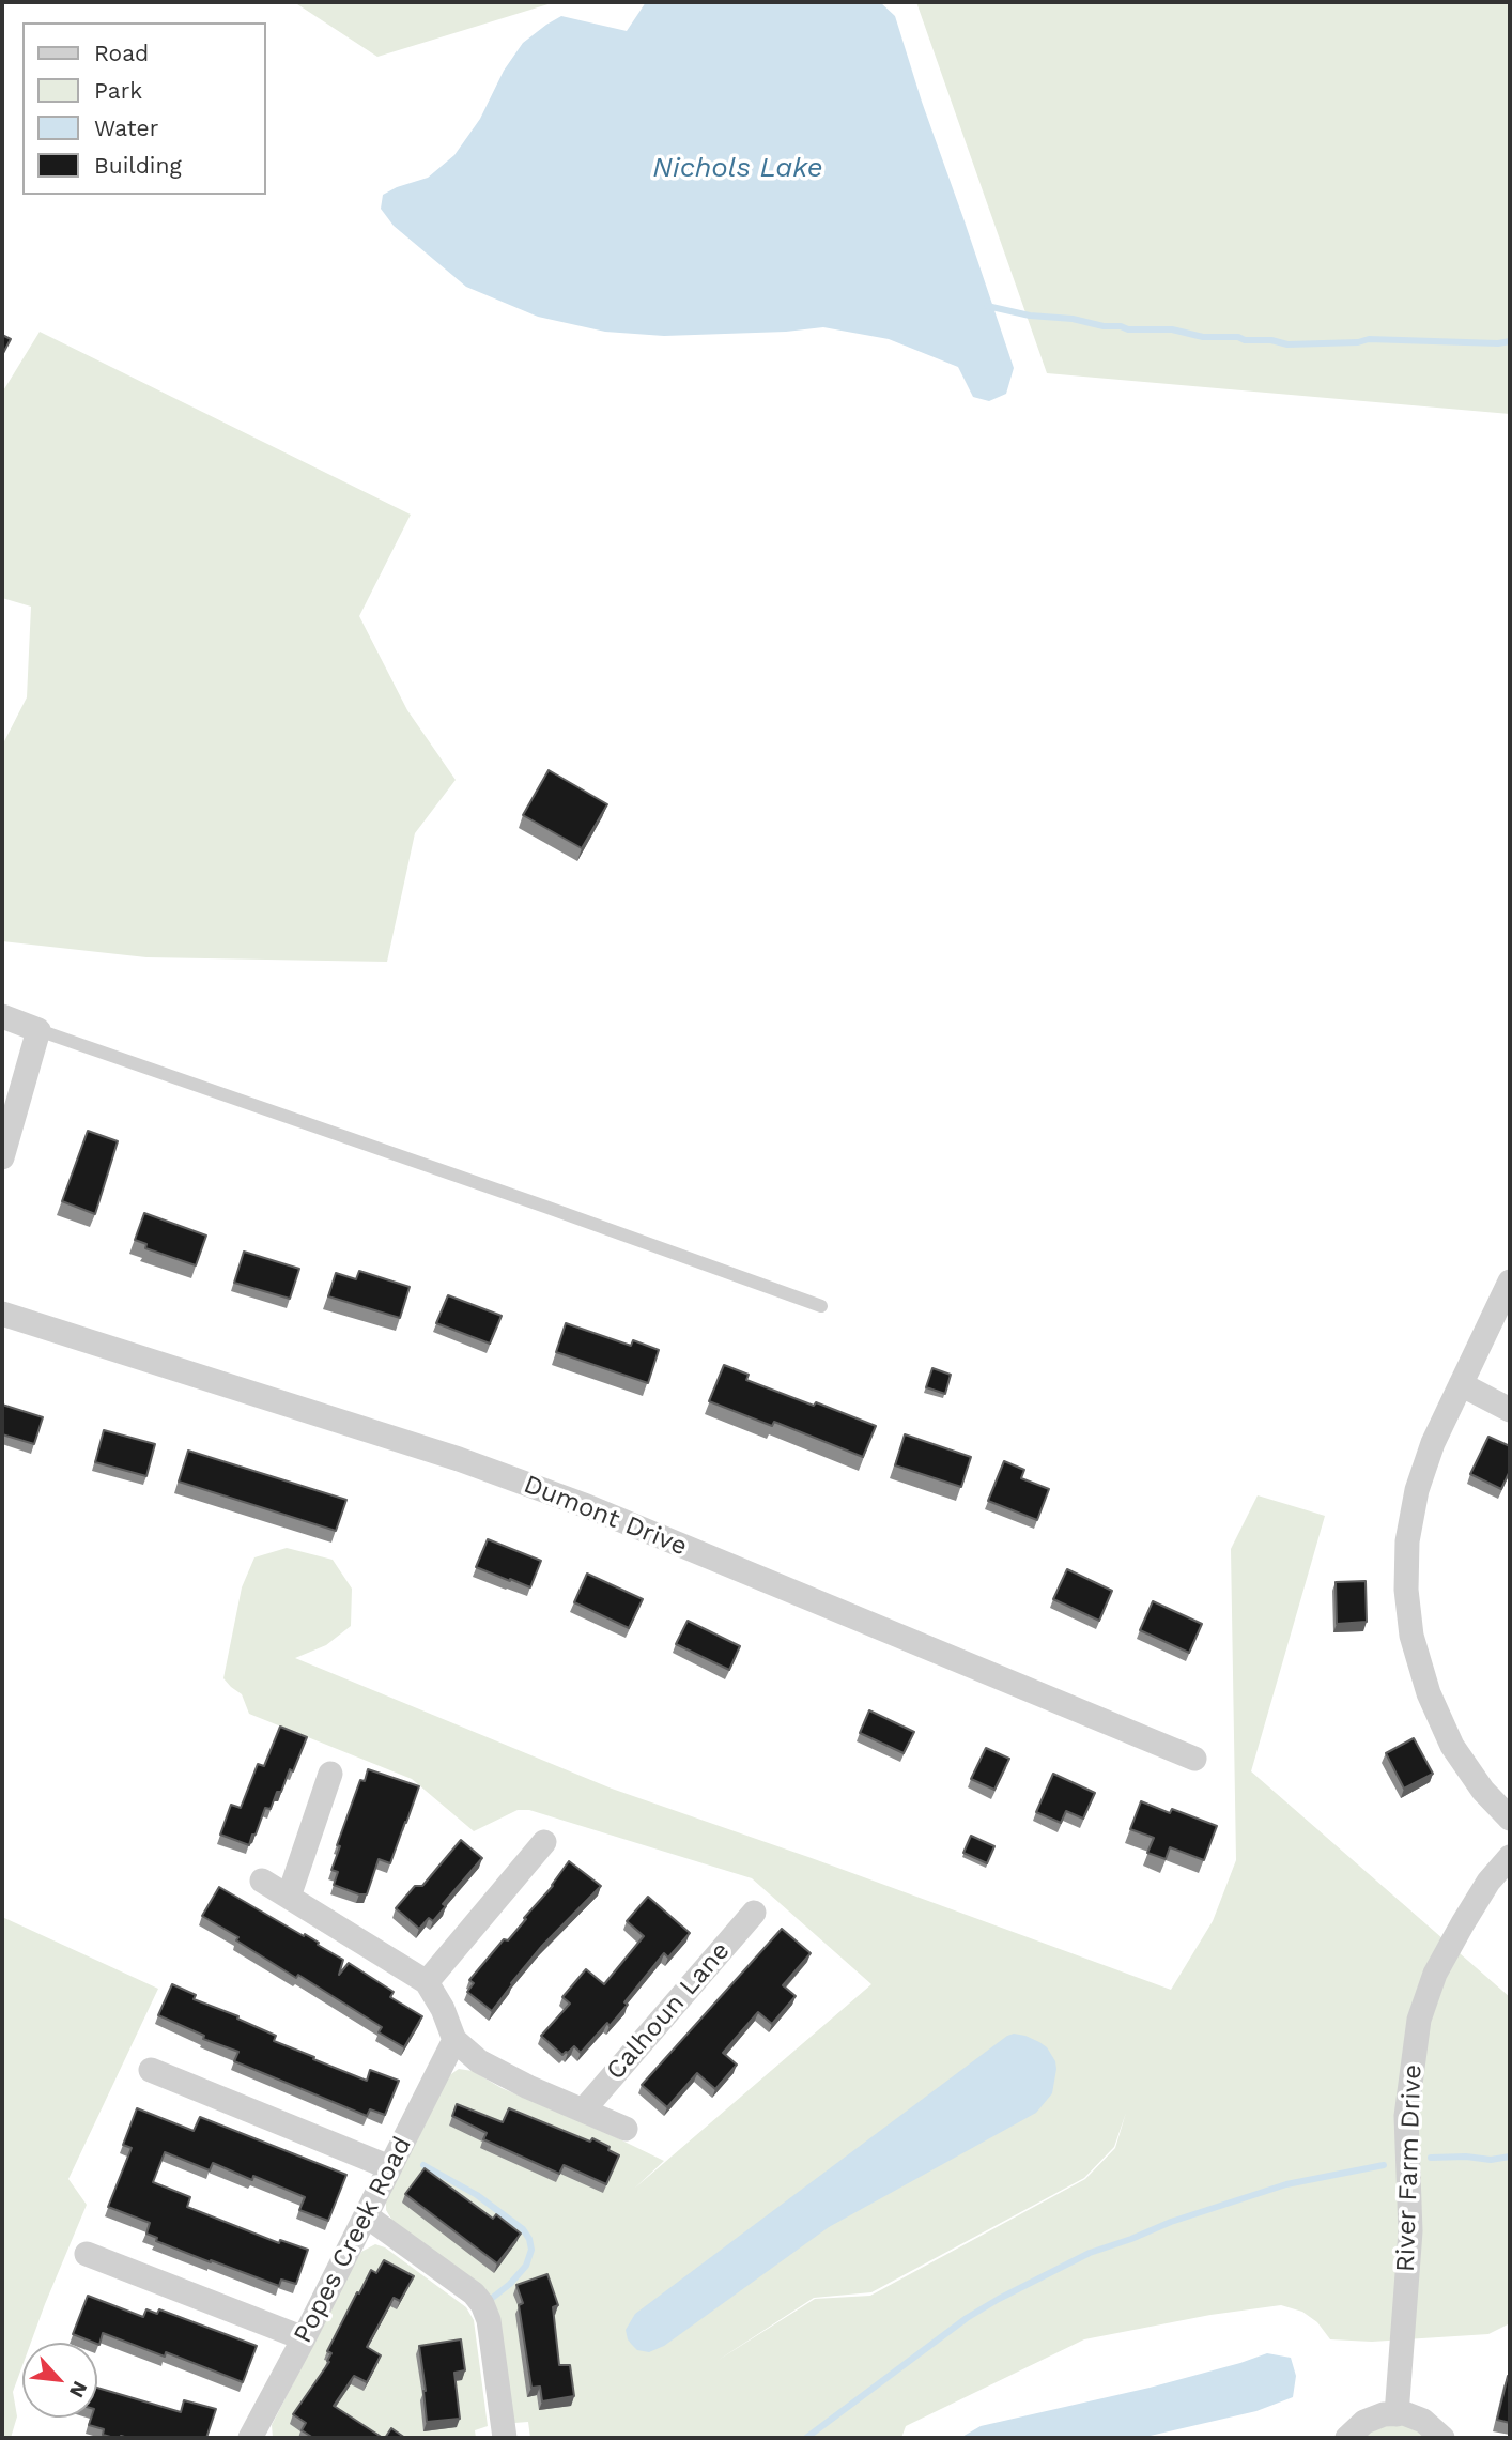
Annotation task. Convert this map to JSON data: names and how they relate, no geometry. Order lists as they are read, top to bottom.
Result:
{
  "streets": {
    "street": [
      "Dumont Drive",
      "Calhoun Lane",
      "River Farm Drive",
      "Popes Creek Road"
    ]
  },
  "water": ["Nichols Lake"],
  "legend": [
    "Road",
    "Park",
    "Water",
    "Building"
  ],
  "north": "bottom right"
}
